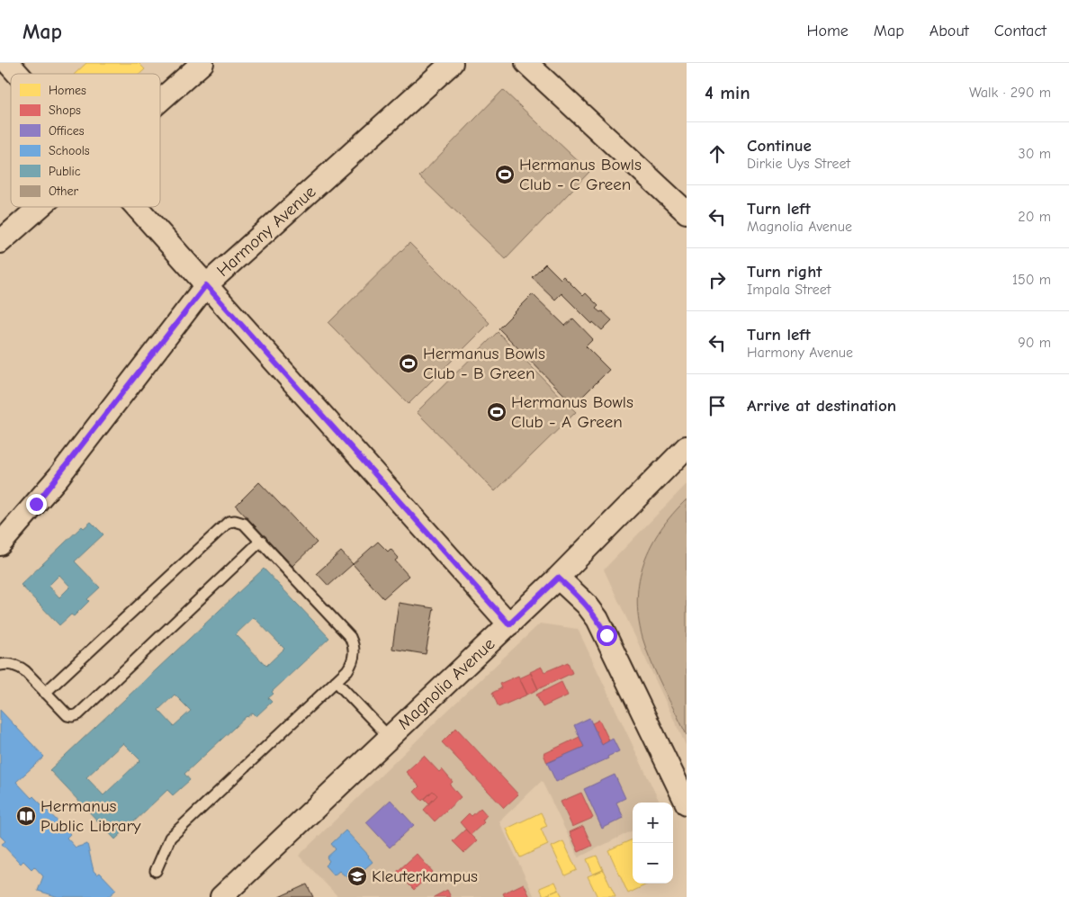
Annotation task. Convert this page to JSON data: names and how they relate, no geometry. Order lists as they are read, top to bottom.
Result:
{
  "streets": {
    "street": ["Harmony Avenue", "Magnolia Avenue"]
  },
  "places": {
    "sports": ["Hermanus Bowls Club - C Green", "Hermanus Bowls Club - B Green", "Hermanus Bowls Club - A Green"],
    "library": ["Hermanus Public Library"],
    "school or university": ["Kleuterkampus"]
  },
  "legend": [
    "Homes",
    "Shops",
    "Offices",
    "Schools",
    "Public",
    "Other"
  ],
  "page": {
    "header": "Map",
    "nav": [
      "Home",
      "Map",
      "About",
      "Contact"
    ],
    "heading": ["4 min", "Walk · 290 m"],
    "list": [
      ["Continue", "Dirkie Uys Street", "30 m"],
      ["Turn left", "Magnolia Avenue", "20 m"],
      ["Turn right", "Impala Street", "150 m"],
      ["Turn left", "Harmony Avenue", "90 m"],
      "Arrive at destination"
    ],
    "map_buttons": ["+", "−"]
  }
}
